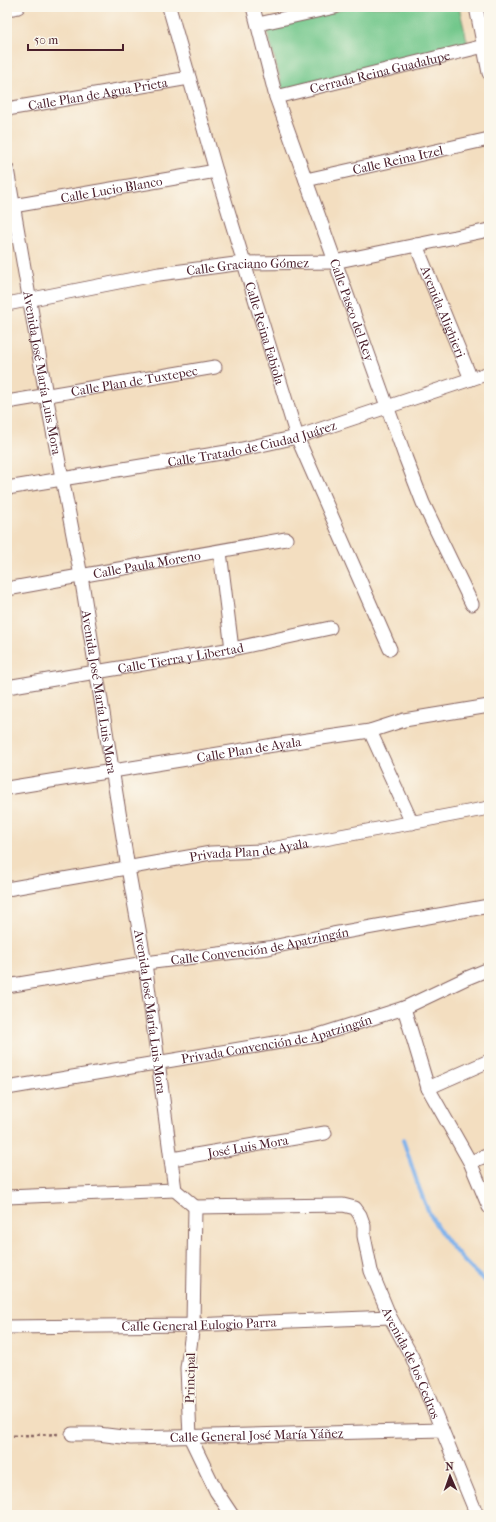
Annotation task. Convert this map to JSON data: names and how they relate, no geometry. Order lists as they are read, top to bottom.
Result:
{
  "streets": {
    "street": [
      "Cerrada Reina Guadalupe",
      "Calle Plan de Agua Prieta",
      "Calle Reina Itzel",
      "Calle Lucio Blanco",
      "Calle Graciano Gómez",
      "Calle Paseo del Rey",
      "Avenida Alighieri",
      "Calle Reina Fabiola",
      "Avenida José María Luis Mora",
      "Calle Plan de Tuxtepec",
      "Calle Tratado de Ciudad Juárez",
      "Calle Paula Moreno",
      "Calle Tierra y Libertad",
      "Calle Plan de Ayala",
      "Privada Plan de Ayala",
      "Calle Convención de Apatzingán",
      "Privada Convención de Apatzingán",
      "José Luis Mora",
      "Calle General Eulogio Parra",
      "Avenida de los Cedros",
      "Principal",
      "Calle General José María Yáñez"
    ]
  },
  "crossings": [
    ["Cerrada Reina Guadalupe", "Calle Paseo del Rey"],
    ["Calle Plan de Agua Prieta", "Calle Reina Fabiola"],
    ["Calle Reina Itzel", "Calle Paseo del Rey"],
    ["Calle Lucio Blanco", "Calle Reina Fabiola"],
    ["Calle Lucio Blanco", "Avenida José María Luis Mora"],
    ["Calle Graciano Gómez", "Calle Paseo del Rey"],
    ["Calle Graciano Gómez", "Avenida Alighieri"],
    ["Calle Graciano Gómez", "Calle Reina Fabiola"],
    ["Calle Graciano Gómez", "Avenida José María Luis Mora"],
    ["Calle Paseo del Rey", "Calle Tratado de Ciudad Juárez"],
    ["Avenida Alighieri", "Calle Tratado de Ciudad Juárez"],
    ["Calle Reina Fabiola", "Calle Tratado de Ciudad Juárez"],
    ["Avenida José María Luis Mora", "Calle Plan de Tuxtepec"],
    ["Avenida José María Luis Mora", "Calle Tratado de Ciudad Juárez"],
    ["Avenida José María Luis Mora", "Calle Paula Moreno"],
    ["Avenida José María Luis Mora", "Calle Tierra y Libertad"],
    ["Avenida José María Luis Mora", "Calle Plan de Ayala"],
    ["Avenida José María Luis Mora", "Privada Plan de Ayala"],
    ["Avenida José María Luis Mora", "Calle Convención de Apatzingán"],
    ["Avenida José María Luis Mora", "Privada Convención de Apatzingán"],
    ["Avenida José María Luis Mora", "José Luis Mora"],
    ["Calle General Eulogio Parra", "Avenida de los Cedros"],
    ["Calle General Eulogio Parra", "Principal"],
    ["Avenida de los Cedros", "Principal"],
    ["Avenida de los Cedros", "Calle General José María Yáñez"],
    ["Principal", "Calle General José María Yáñez"]
  ],
  "scale_bar": "50 m",
  "north": "top"
}
